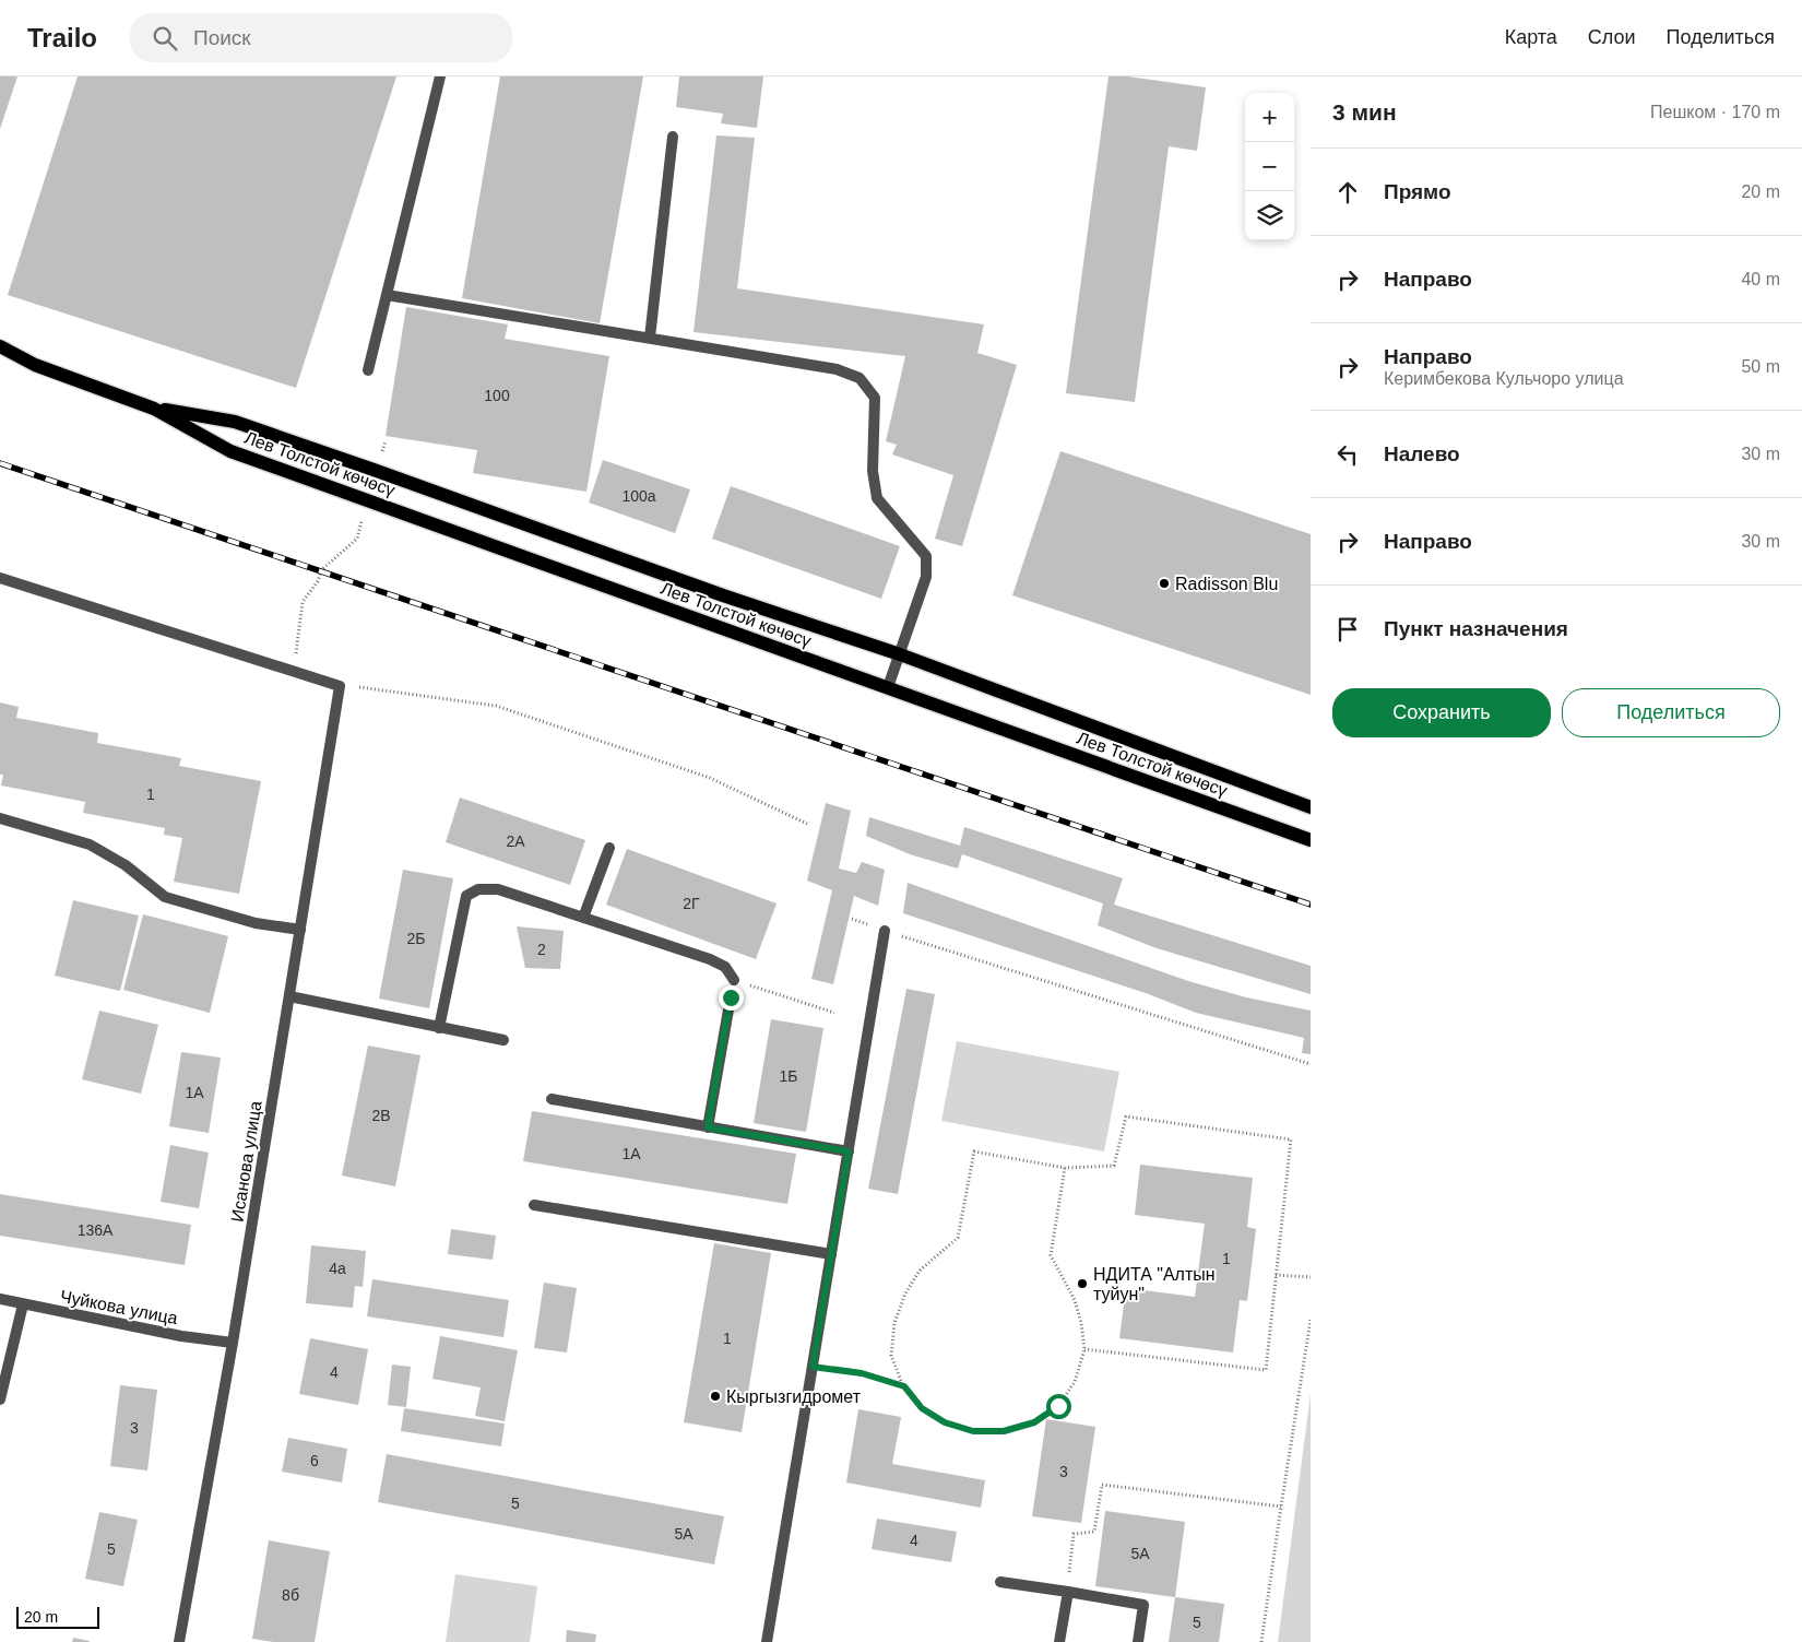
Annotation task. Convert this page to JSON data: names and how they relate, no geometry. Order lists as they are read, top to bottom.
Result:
{
  "streets": {
    "main road": ["Лев Толстой көчөсү"],
    "street": ["Исанова улица", "Чуйкова улица"]
  },
  "crossings": [
    ["Исанова улица", "Чуйкова улица"]
  ],
  "places": ["Radisson Blu", "НДИТА \"Алтын туйун\"", "Кыргызгидромет"],
  "house_numbers": [
    "100",
    "100a",
    "1",
    "2А",
    "2Г",
    "2Б",
    "2",
    "1Б",
    "1А",
    "2В",
    "1А",
    "136А",
    "1",
    "4а",
    "1",
    "4",
    "3",
    "6",
    "3",
    "5",
    "5А",
    "4",
    "5",
    "5А",
    "8б",
    "5"
  ],
  "scale_bar": "20 m",
  "page": {
    "header": "Trailo",
    "search": "Поиск",
    "nav": ["Карта", "Слои", "Поделиться"],
    "heading": ["3 мин", "Пешком · 170 m"],
    "map_buttons": ["+", "−"],
    "list": [
      ["Прямо", "20 m"],
      ["Направо", "40 m"],
      ["Направо", "Керимбекова Кульчоро улица", "50 m"],
      ["Налево", "30 m"],
      ["Направо", "30 m"],
      "Пункт назначения"
    ],
    "buttons": ["Сохранить", "Поделиться"],
    "scale": "20 m"
  }
}
